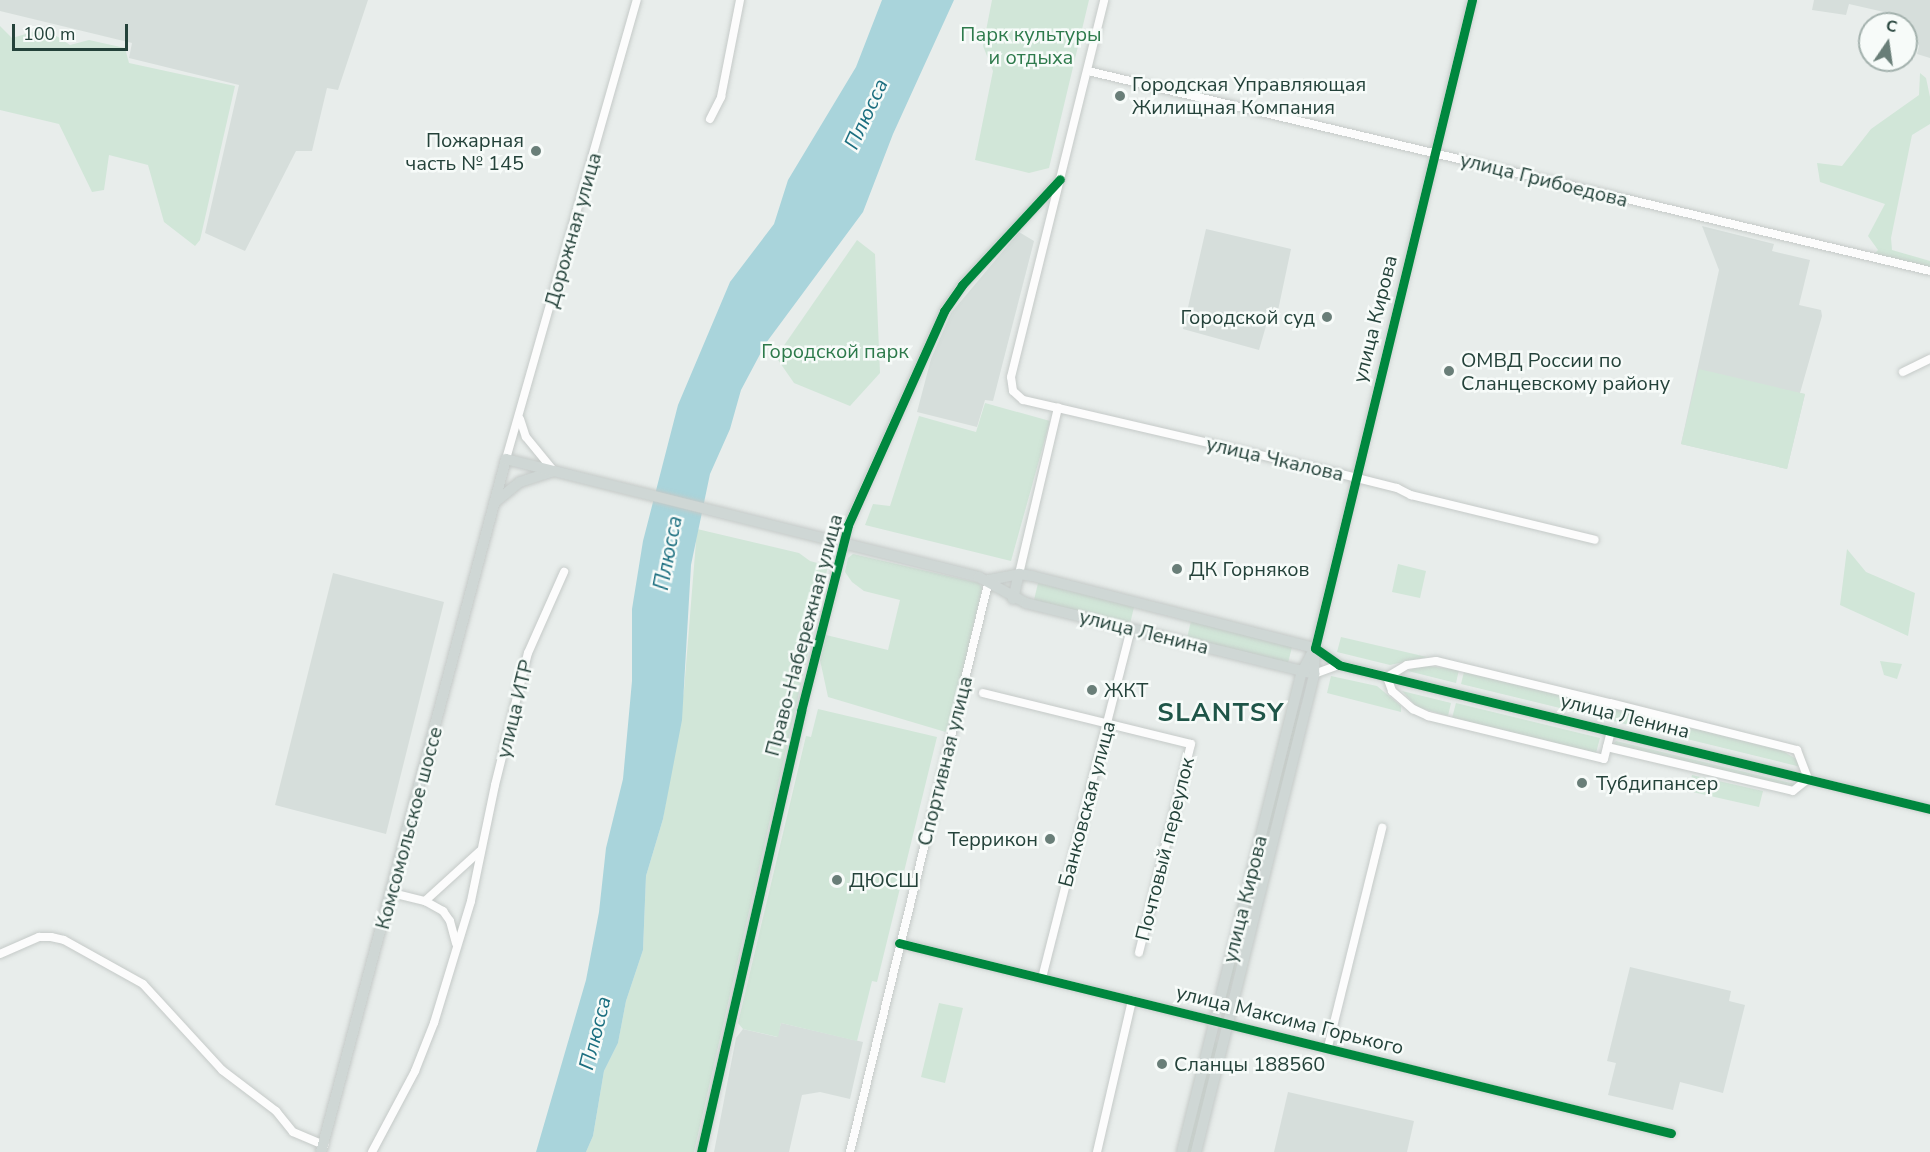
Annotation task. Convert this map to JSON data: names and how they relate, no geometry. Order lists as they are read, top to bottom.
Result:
{
  "streets": {
    "main road": ["улица Кирова", "улица Ленина", "Комсомольское шоссе"],
    "street": [
      "улица Грибоедова",
      "Дорожная улица",
      "улица Чкалова",
      "Право-Набережная улица",
      "улица ИТР",
      "Спортивная улица",
      "Банковская улица",
      "Почтовый переулок",
      "улица Максима Горького"
    ]
  },
  "crossings": [
    ["улица Грибоедова", "улица Кирова"],
    ["улица Грибоедова", "улица Чкалова"],
    ["Дорожная улица", "Комсомольское шоссе"],
    ["улица Кирова", "улица Чкалова"],
    ["улица Кирова", "улица Ленина"],
    ["улица Кирова", "улица Максима Горького"],
    ["улица Чкалова", "Право-Набережная улица"],
    ["улица Ленина", "Право-Набережная улица"],
    ["улица Ленина", "Спортивная улица"],
    ["улица Ленина", "Банковская улица"],
    ["Спортивная улица", "улица Максима Горького"],
    ["Банковская улица", "Почтовый переулок"],
    ["Банковская улица", "улица Максима Горького"]
  ],
  "districts": ["SLANTSY"],
  "water": ["Плюсса"],
  "parks": ["Парк культуры и отдыха", "Городской парк"],
  "places": [
    "Городская Управляющая Жилищная Компания",
    "Пожарная часть № 145",
    "Городской суд",
    "ОМВД России по Сланцевскому району",
    "ДК Горняков",
    "ЖКТ",
    "Тубдипансер",
    "Террикон",
    "ДЮСШ",
    "Сланцы 188560"
  ],
  "scale_bar": "100 m",
  "north": "top"
}
